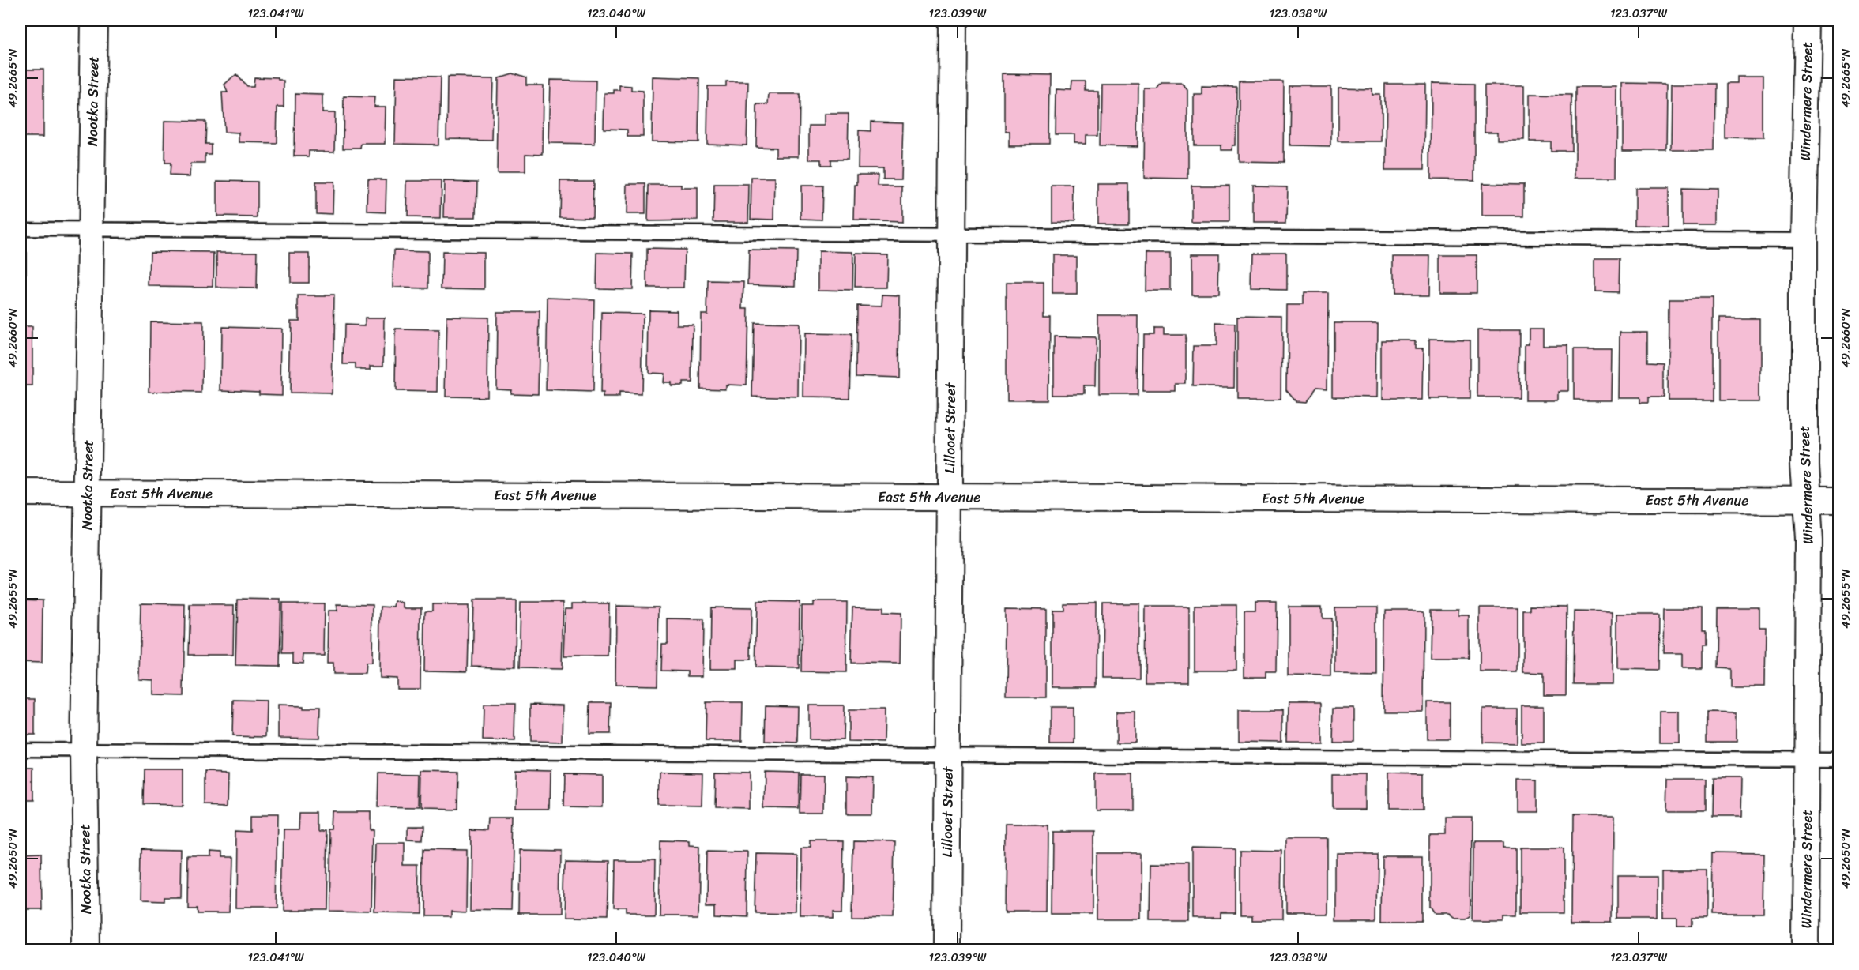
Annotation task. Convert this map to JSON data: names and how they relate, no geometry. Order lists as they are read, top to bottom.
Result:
{
  "streets": {
    "street": [
      "Nootka Street",
      "Windermere Street",
      "Lillooet Street",
      "East 5th Avenue"
    ]
  },
  "crossings": [
    ["Nootka Street", "East 5th Avenue"],
    ["Windermere Street", "East 5th Avenue"],
    ["Lillooet Street", "East 5th Avenue"]
  ],
  "coordinates": [
    "123.041°W",
    "123.040°W",
    "123.039°W",
    "123.038°W",
    "123.037°W",
    "49.2665°N",
    "49.2660°N",
    "49.2655°N",
    "49.2650°N"
  ]
}
